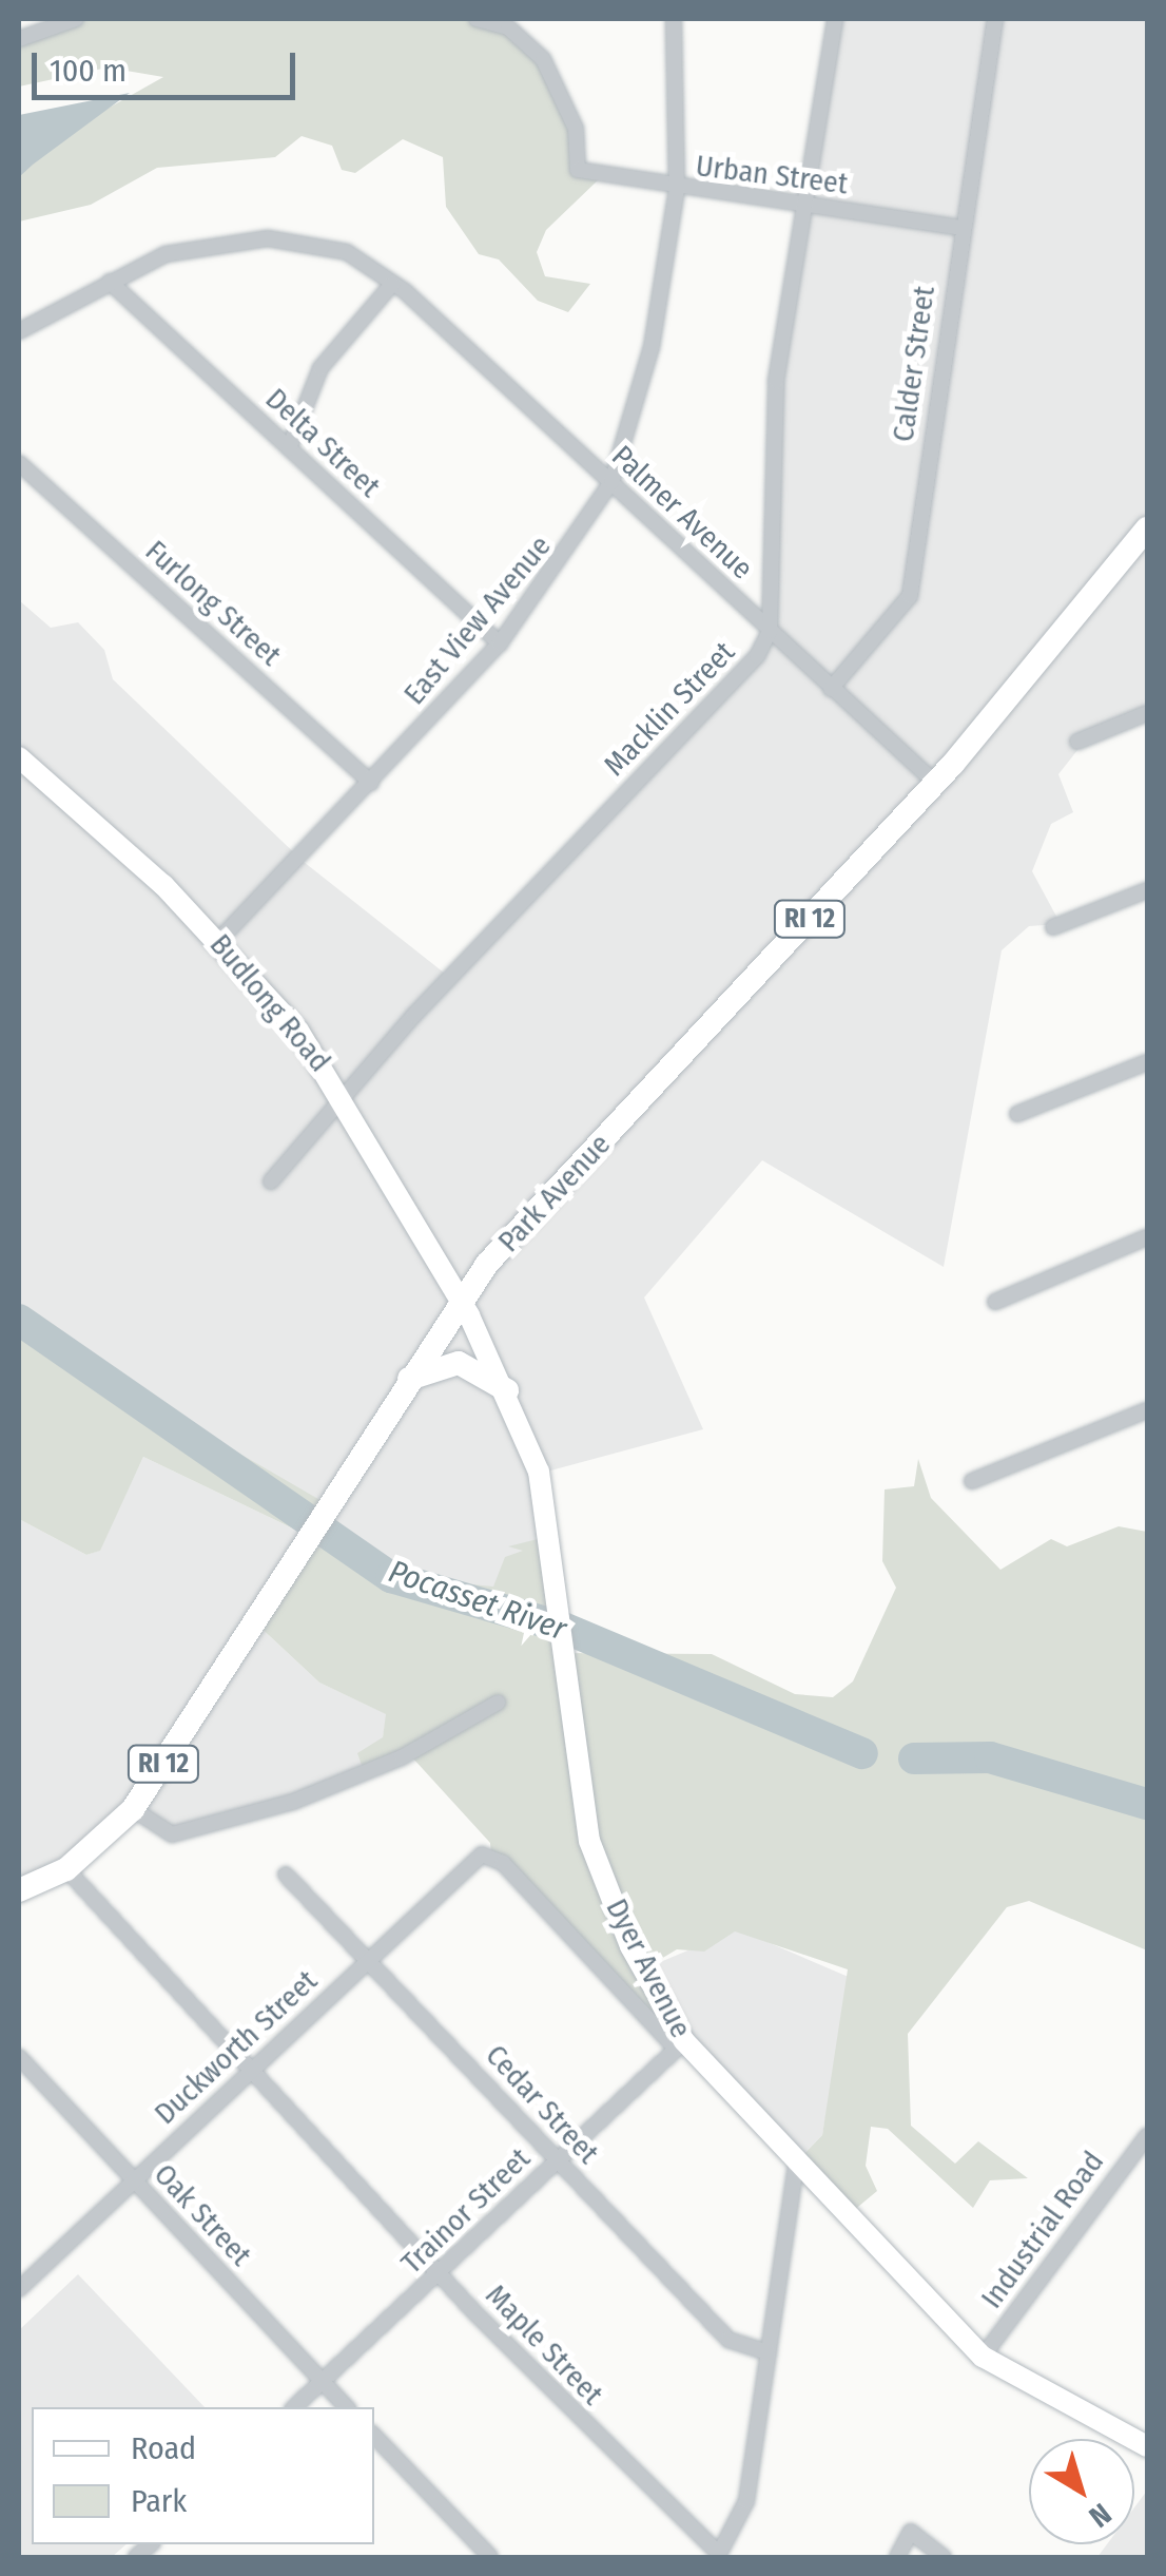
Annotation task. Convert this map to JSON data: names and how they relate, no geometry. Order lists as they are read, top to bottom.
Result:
{
  "streets": {
    "main road": [
      "RI 12",
      "Budlong Road",
      "Park Avenue",
      "Dyer Avenue"
    ],
    "street": [
      "Urban Street",
      "Calder Street",
      "Delta Street",
      "Palmer Avenue",
      "Furlong Street",
      "East View Avenue",
      "Macklin Street",
      "Duckworth Street",
      "Cedar Street",
      "Trainor Street",
      "Oak Street",
      "Industrial Road",
      "Maple Street"
    ]
  },
  "crossings": [
    ["Urban Street", "Calder Street"],
    ["Urban Street", "East View Avenue"],
    ["Urban Street", "Macklin Street"],
    ["Calder Street", "Palmer Avenue"],
    ["Delta Street", "Palmer Avenue"],
    ["Delta Street", "East View Avenue"],
    ["Palmer Avenue", "East View Avenue"],
    ["Palmer Avenue", "Macklin Street"],
    ["Palmer Avenue", "Park Avenue"],
    ["Furlong Street", "East View Avenue"],
    ["East View Avenue", "Budlong Road"],
    ["Macklin Street", "Budlong Road"],
    ["Budlong Road", "Park Avenue"],
    ["Budlong Road", "Dyer Avenue"],
    ["Park Avenue", "Dyer Avenue"],
    ["Park Avenue", "Maple Street"],
    ["Dyer Avenue", "Duckworth Street"],
    ["Dyer Avenue", "Trainor Street"],
    ["Dyer Avenue", "Industrial Road"],
    ["Dyer Avenue", "Maple Street"],
    ["Duckworth Street", "Cedar Street"],
    ["Duckworth Street", "Trainor Street"],
    ["Duckworth Street", "Oak Street"],
    ["Duckworth Street", "Maple Street"],
    ["Cedar Street", "Trainor Street"],
    ["Cedar Street", "Maple Street"],
    ["Trainor Street", "Oak Street"],
    ["Trainor Street", "Maple Street"]
  ],
  "water": ["Pocasset River"],
  "legend": ["Road", "Park"],
  "scale_bar": "100 m",
  "north": "bottom right"
}
